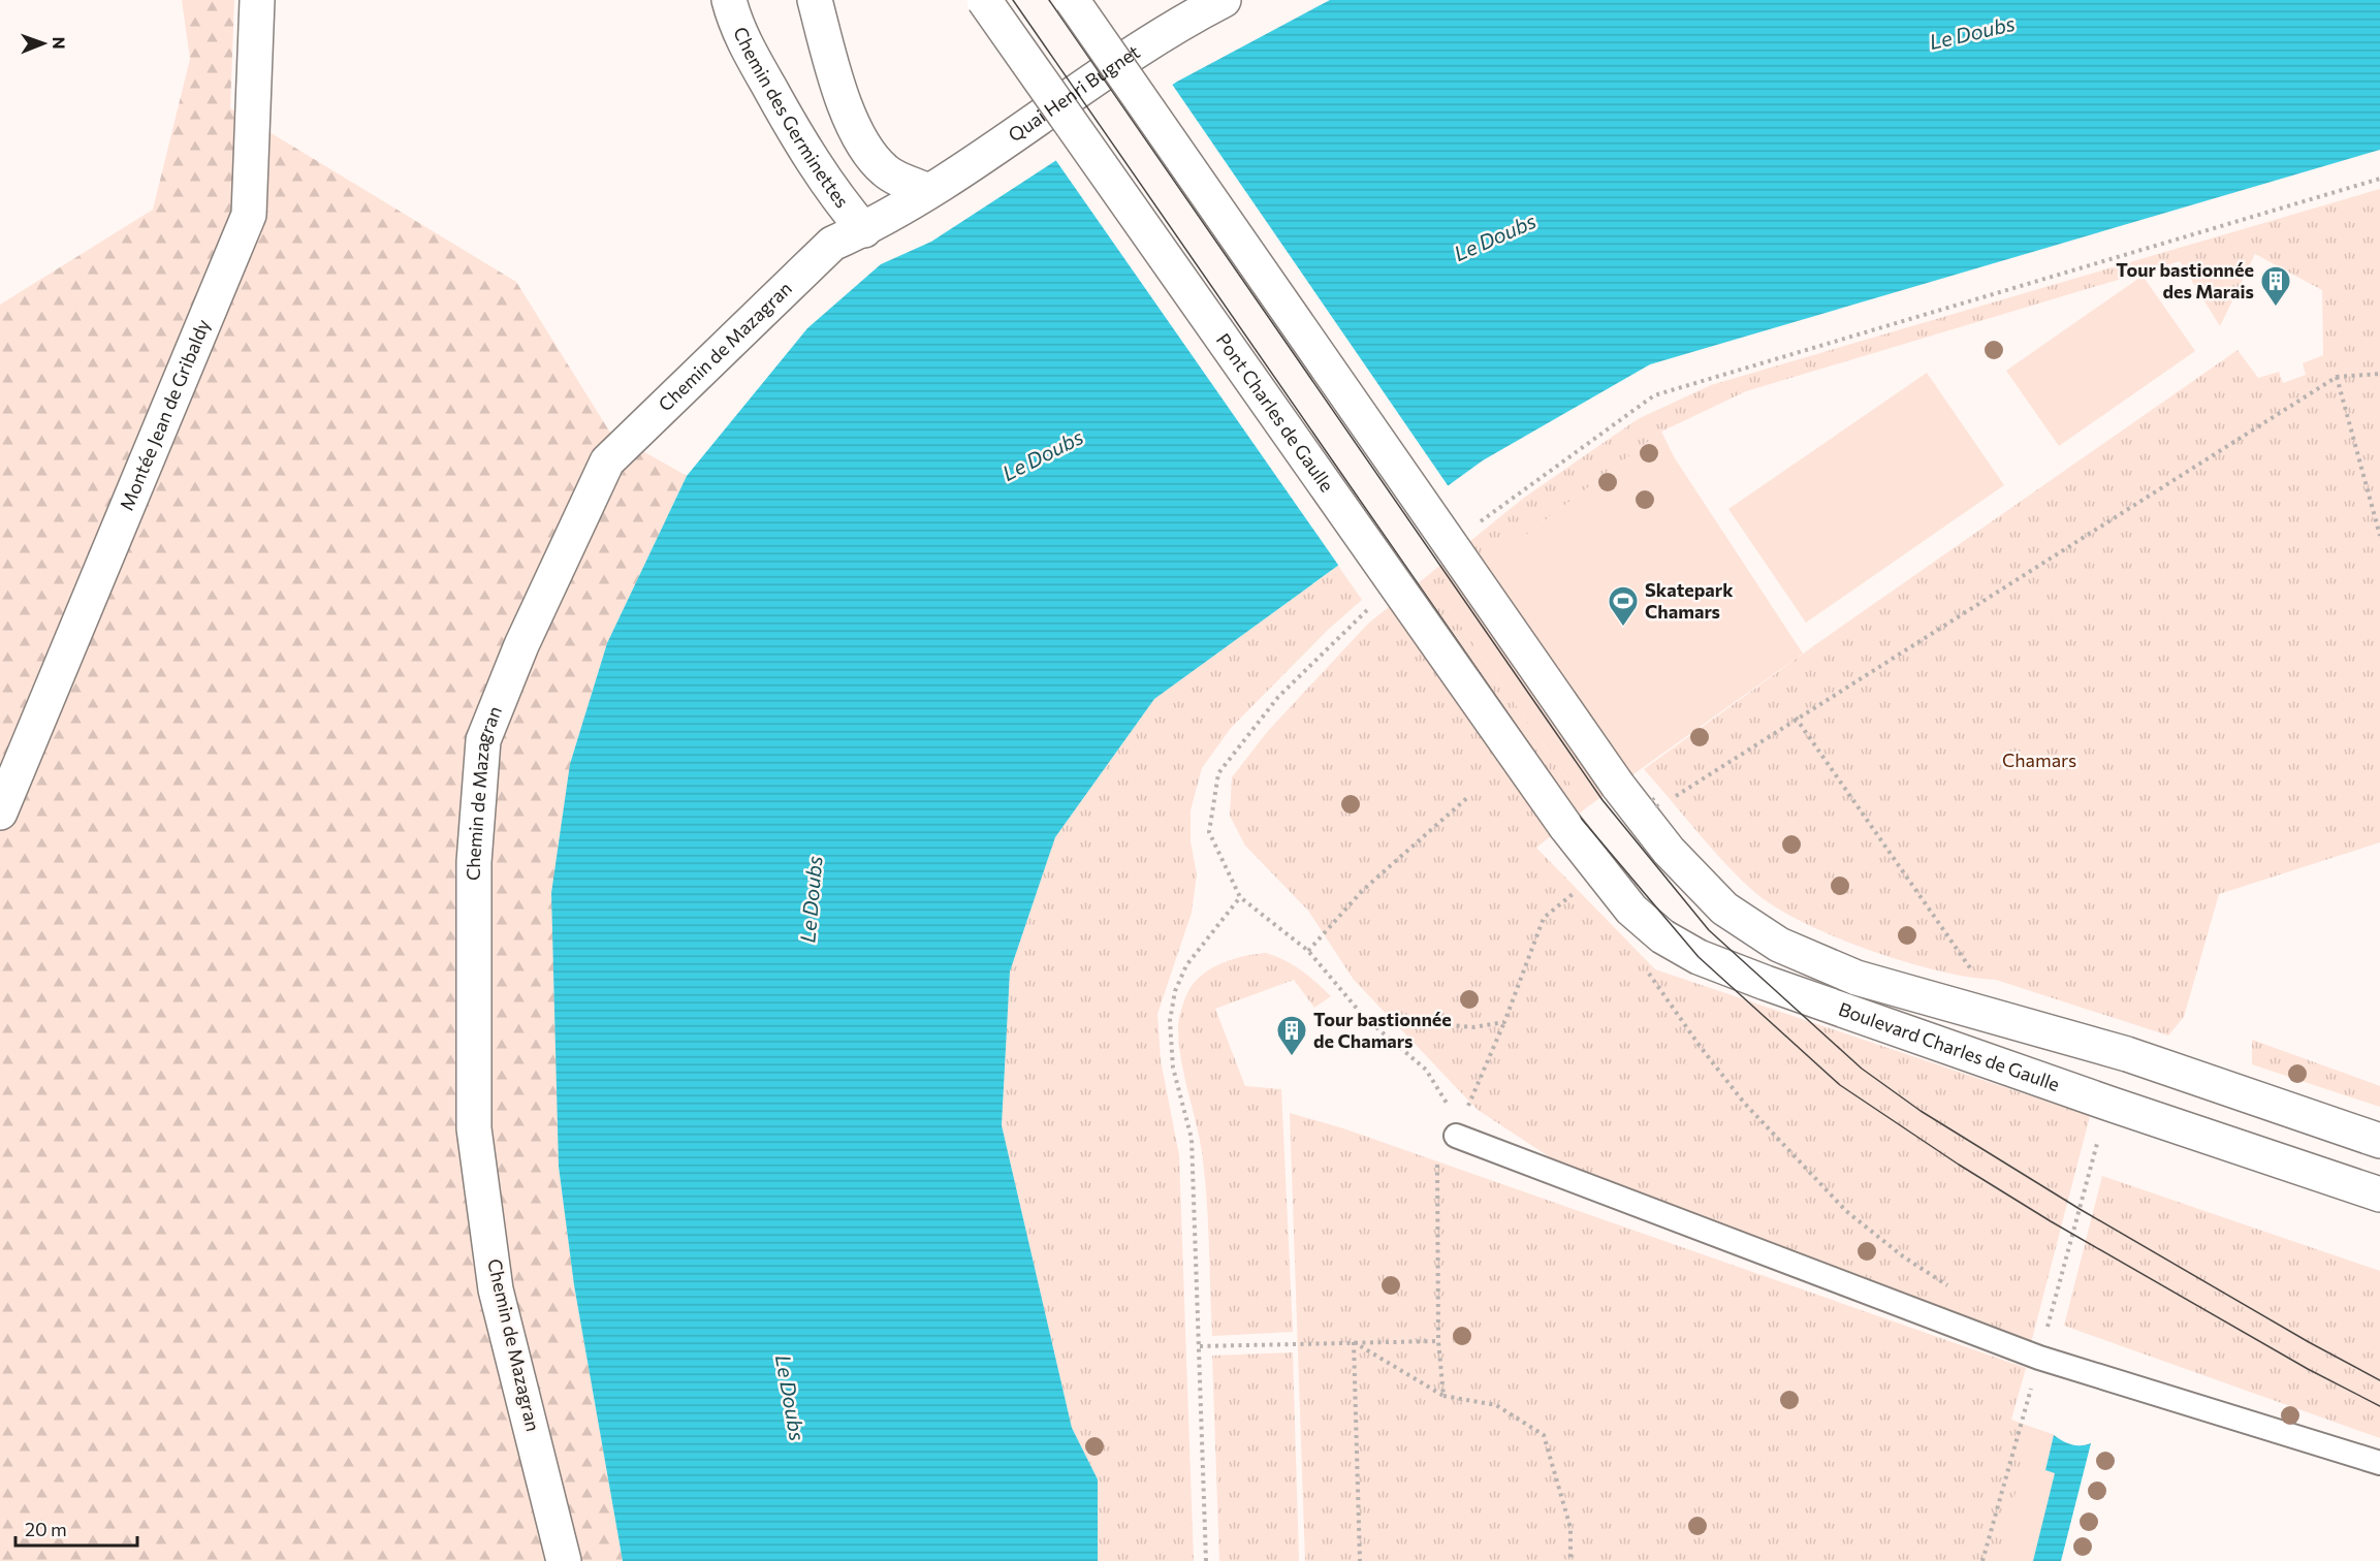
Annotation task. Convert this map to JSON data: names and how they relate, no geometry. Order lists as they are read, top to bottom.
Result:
{
  "streets": {
    "main road": [
      "Quai Henri Bugnet",
      "Chemin des Germinettes",
      "Chemin de Mazagran",
      "Pont Charles de Gaulle",
      "Montée Jean de Gribaldy",
      "Boulevard Charles de Gaulle"
    ]
  },
  "crossings": [
    ["Quai Henri Bugnet", "Chemin de Mazagran"],
    ["Chemin des Germinettes", "Chemin de Mazagran"],
    ["Pont Charles de Gaulle", "Boulevard Charles de Gaulle"]
  ],
  "water": ["Le Doubs"],
  "parks": ["Chamars"],
  "places": {
    "building": ["Tour bastionnée des Marais", "Tour bastionnée de Chamars"],
    "sports": ["Skatepark Chamars"]
  },
  "scale_bar": "20 m",
  "north": "right"
}
